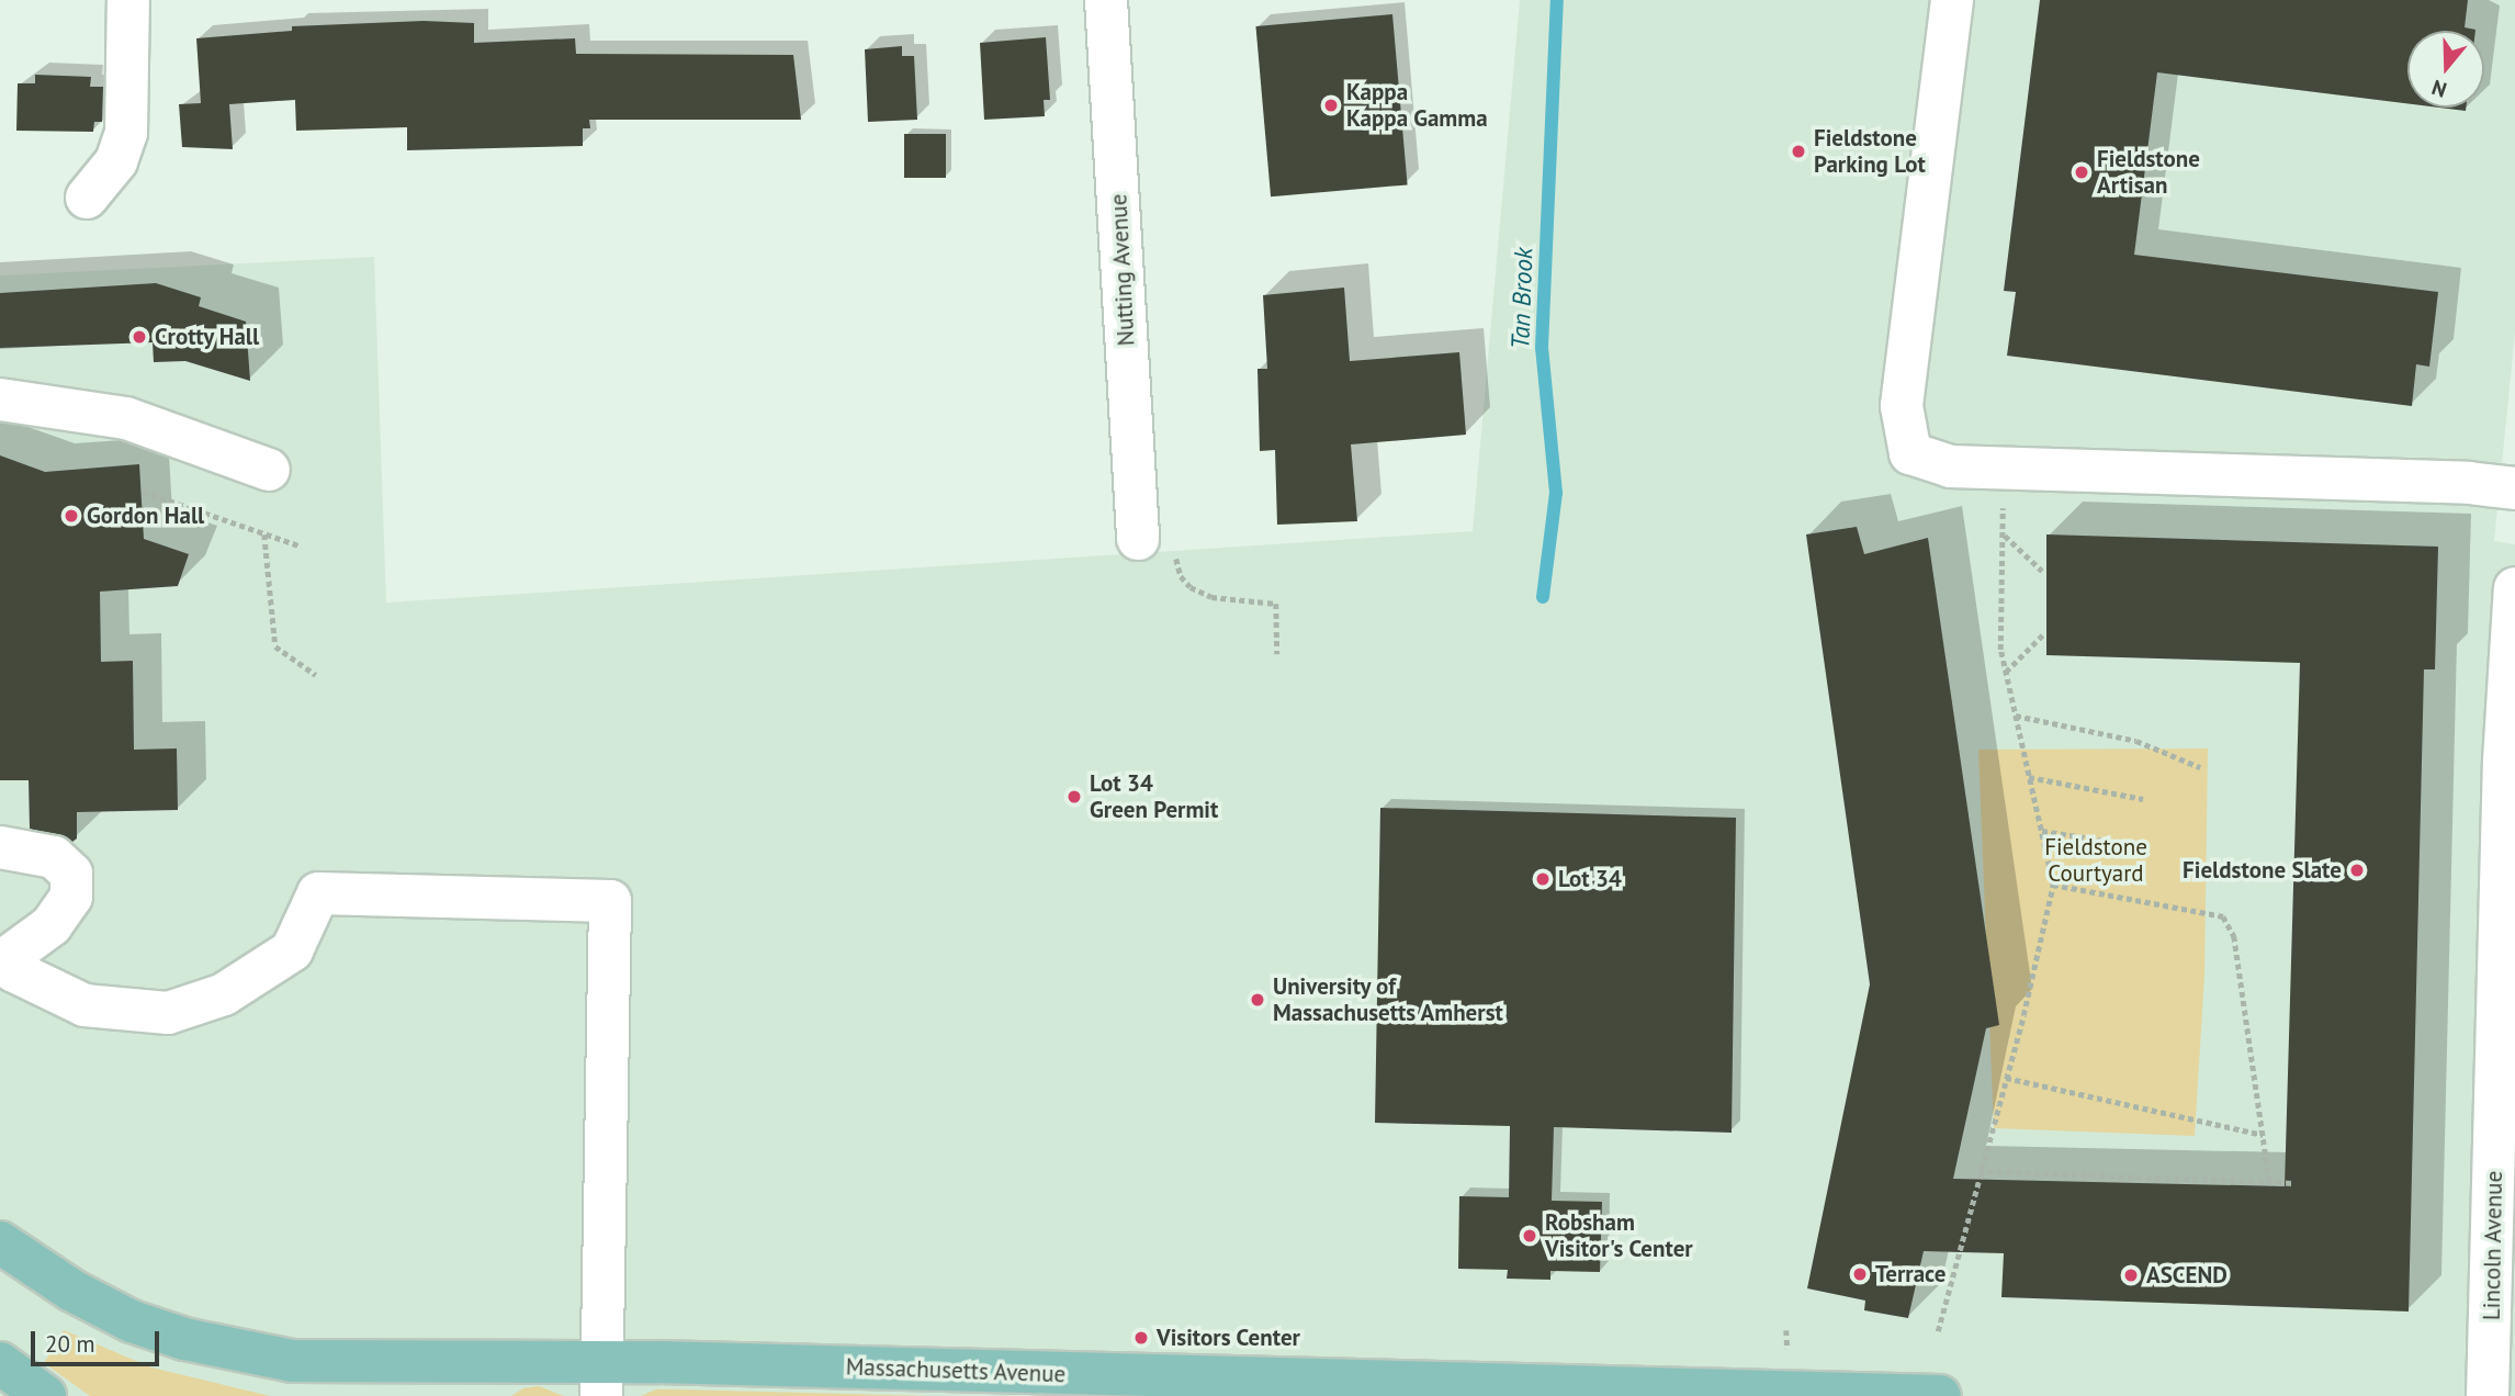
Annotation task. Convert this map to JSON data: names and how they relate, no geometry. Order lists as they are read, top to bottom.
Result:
{
  "streets": {
    "main road": ["Massachusetts Avenue"],
    "street": ["Nutting Avenue", "Lincoln Avenue"]
  },
  "water": ["Tan Brook"],
  "parks": ["Fieldstone Courtyard"],
  "places": [
    "Kappa Kappa Gamma",
    "Fieldstone Parking Lot",
    "Fieldstone Artisan",
    "Crotty Hall",
    "Gordon Hall",
    "Lot 34 Green Permit",
    "Fieldstone Slate",
    "Lot 34",
    "University of Massachusetts Amherst",
    "Robsham Visitor's Center",
    "Terrace",
    "ASCEND",
    "Visitors Center"
  ],
  "scale_bar": "20 m",
  "north": "bottom"
}
